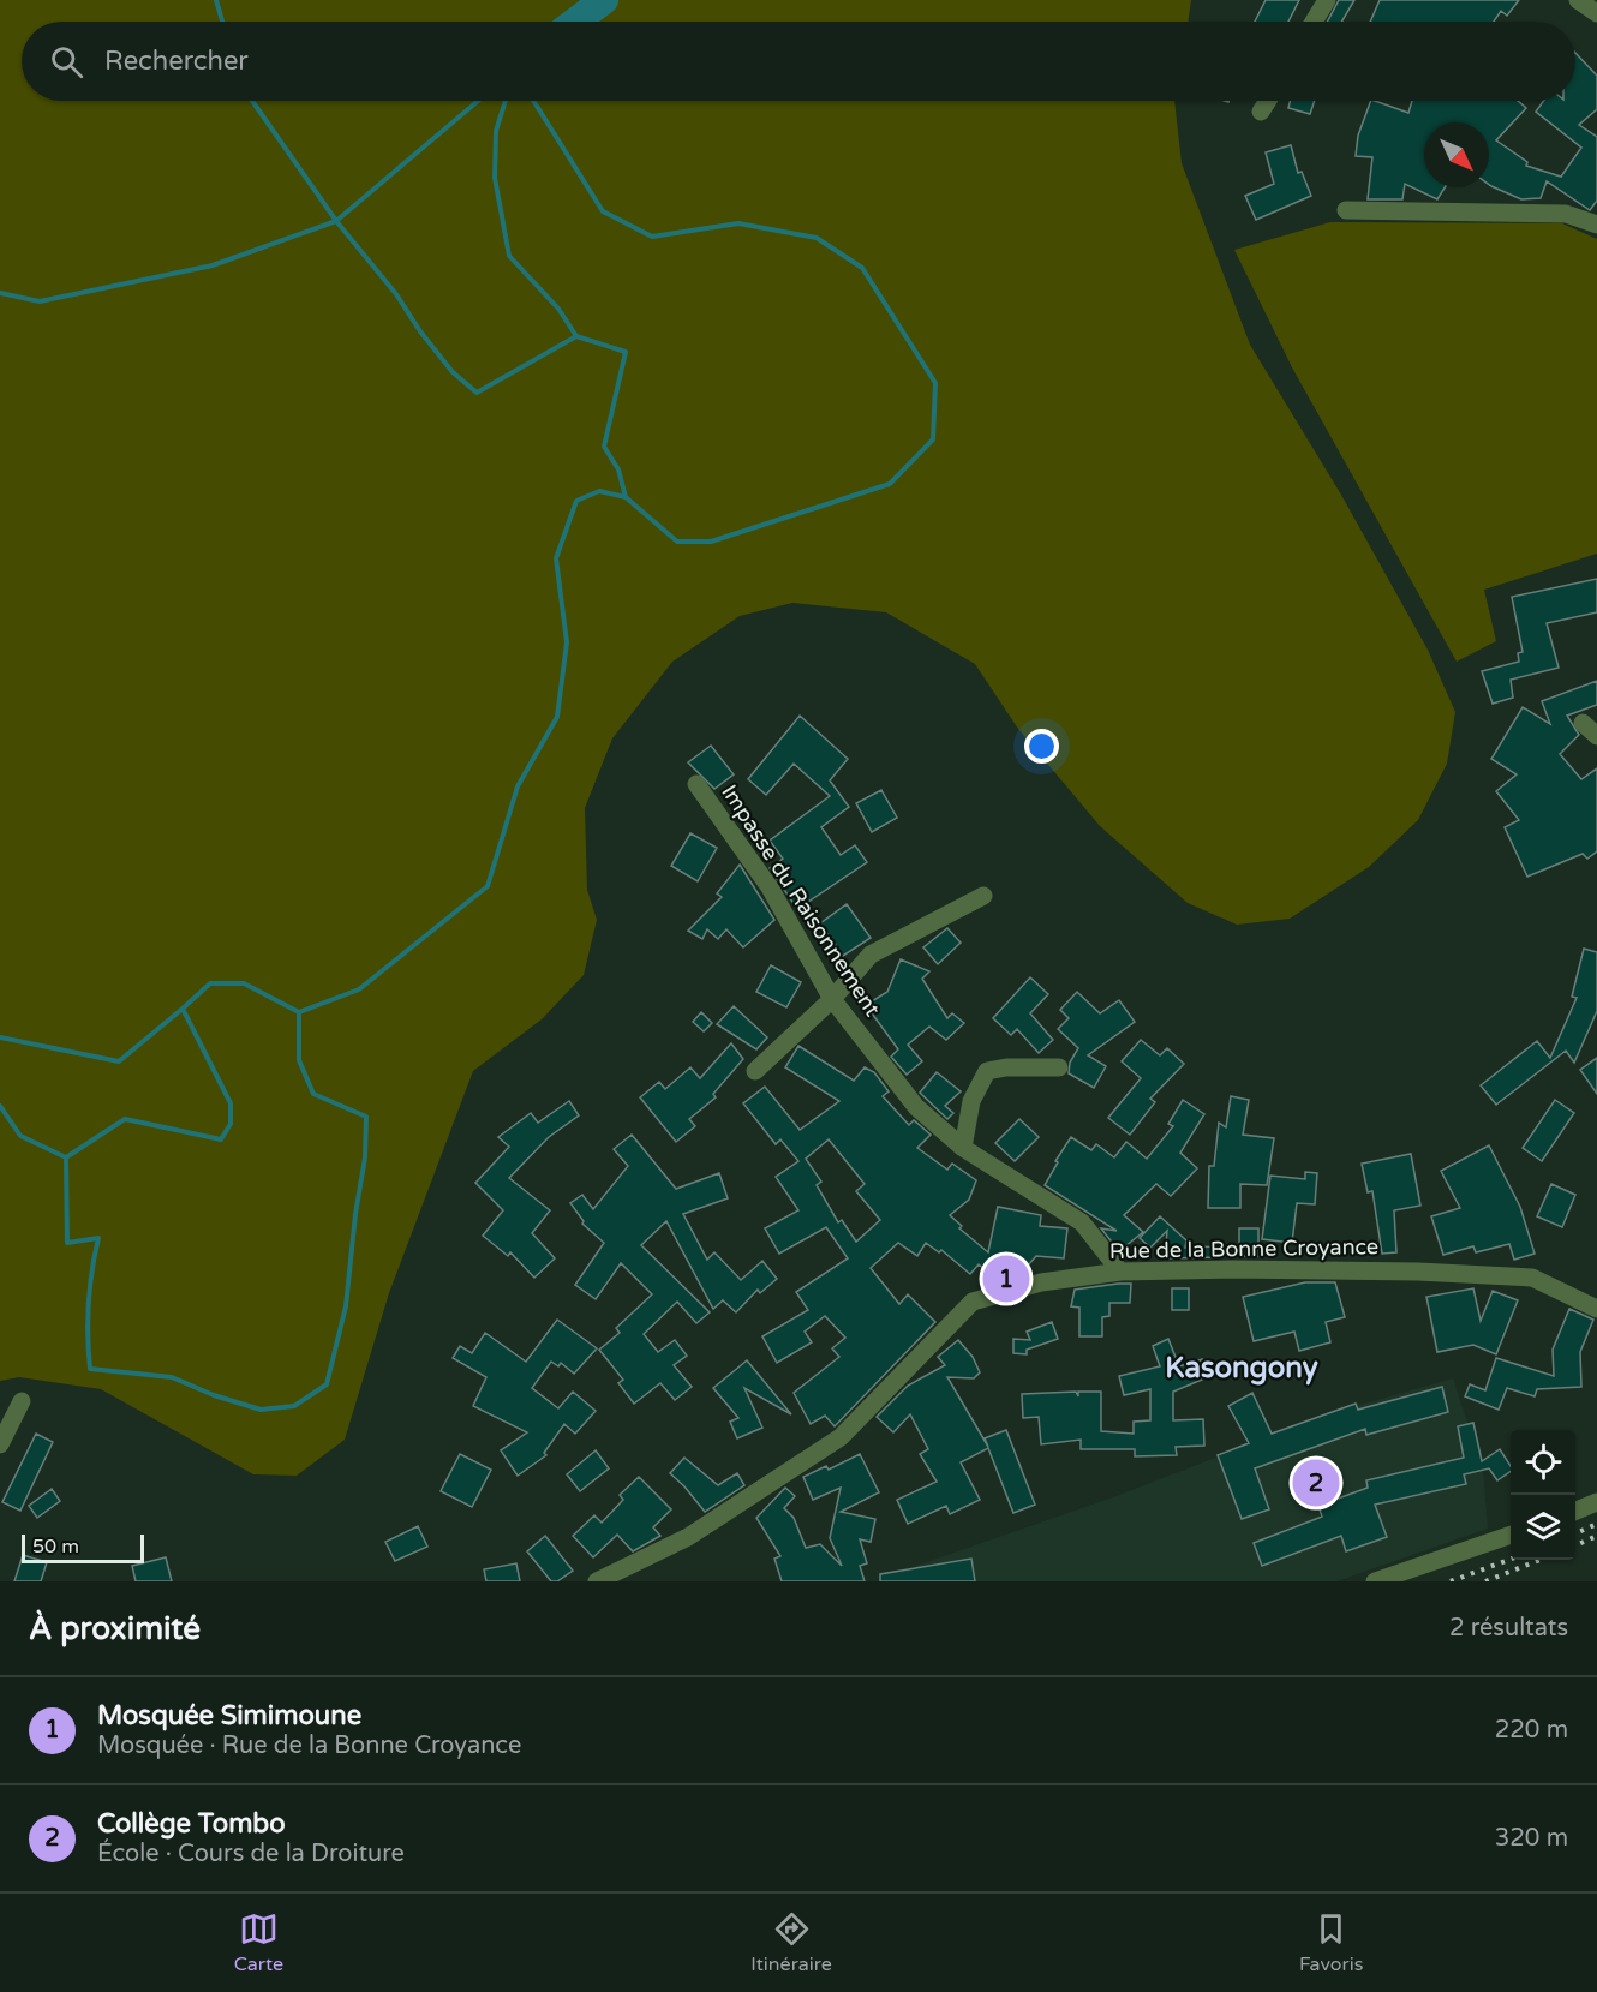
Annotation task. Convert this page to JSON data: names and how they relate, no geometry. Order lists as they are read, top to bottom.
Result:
{
  "streets": {
    "street": ["Impasse du Raisonnement", "Rue de la Bonne Croyance"]
  },
  "crossings": [
    ["Impasse du Raisonnement", "Rue de la Bonne Croyance"]
  ],
  "districts": ["Kasongony"],
  "scale_bar": "50 m",
  "north": "bottom right",
  "page": {
    "search": "Rechercher",
    "pins": ["1", "2"],
    "scale": "50 m",
    "heading": ["À proximité", "2 résultats"],
    "list": [
      {
        "mark": "1",
        "name": "Mosquée Simimoune",
        "note": "Mosquée · Rue de la Bonne Croyance",
        "value": "220 m"
      },
      {
        "mark": "2",
        "name": "Collège Tombo",
        "note": "École · Cours de la Droiture",
        "value": "320 m"
      }
    ],
    "nav": ["Carte", "Itinéraire", "Favoris"]
  }
}
